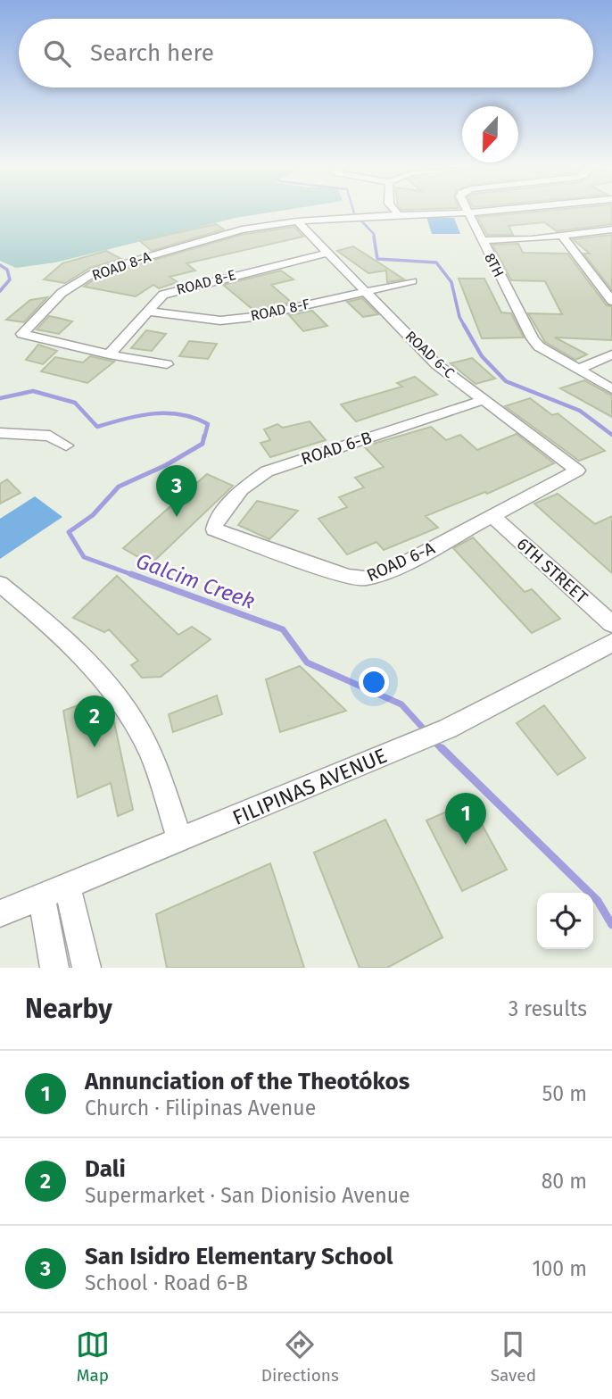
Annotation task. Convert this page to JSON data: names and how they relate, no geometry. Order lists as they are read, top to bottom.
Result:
{
  "streets": {
    "street": [
      "8TH",
      "ROAD 8-A",
      "ROAD 8-E",
      "ROAD 8-F",
      "ROAD 6-C",
      "ROAD 6-B",
      "ROAD 6-A",
      "6TH STREET",
      "FILIPINAS AVENUE"
    ]
  },
  "crossings": [
    ["ROAD 8-A", "ROAD 8-E"],
    ["ROAD 8-A", "ROAD 6-C"],
    ["ROAD 8-E", "ROAD 8-F"],
    ["ROAD 8-E", "ROAD 6-C"],
    ["ROAD 8-F", "ROAD 6-C"],
    ["ROAD 6-C", "ROAD 6-B"],
    ["ROAD 6-C", "ROAD 6-A"],
    ["ROAD 6-B", "ROAD 6-A"],
    ["ROAD 6-A", "6TH STREET"]
  ],
  "water": ["Galcim Creek"],
  "north": "bottom",
  "page": {
    "search": "Search here",
    "pins": ["3", "2", "1"],
    "heading": ["Nearby", "3 results"],
    "list": [
      {
        "mark": "1",
        "name": "Annunciation of the Theotókos",
        "note": "Church · Filipinas Avenue",
        "value": "50 m"
      },
      {
        "mark": "2",
        "name": "Dali",
        "note": "Supermarket · San Dionisio Avenue",
        "value": "80 m"
      },
      {
        "mark": "3",
        "name": "San Isidro Elementary School",
        "note": "School · Road 6-B",
        "value": "100 m"
      }
    ],
    "nav": ["Map", "Directions", "Saved"]
  }
}
